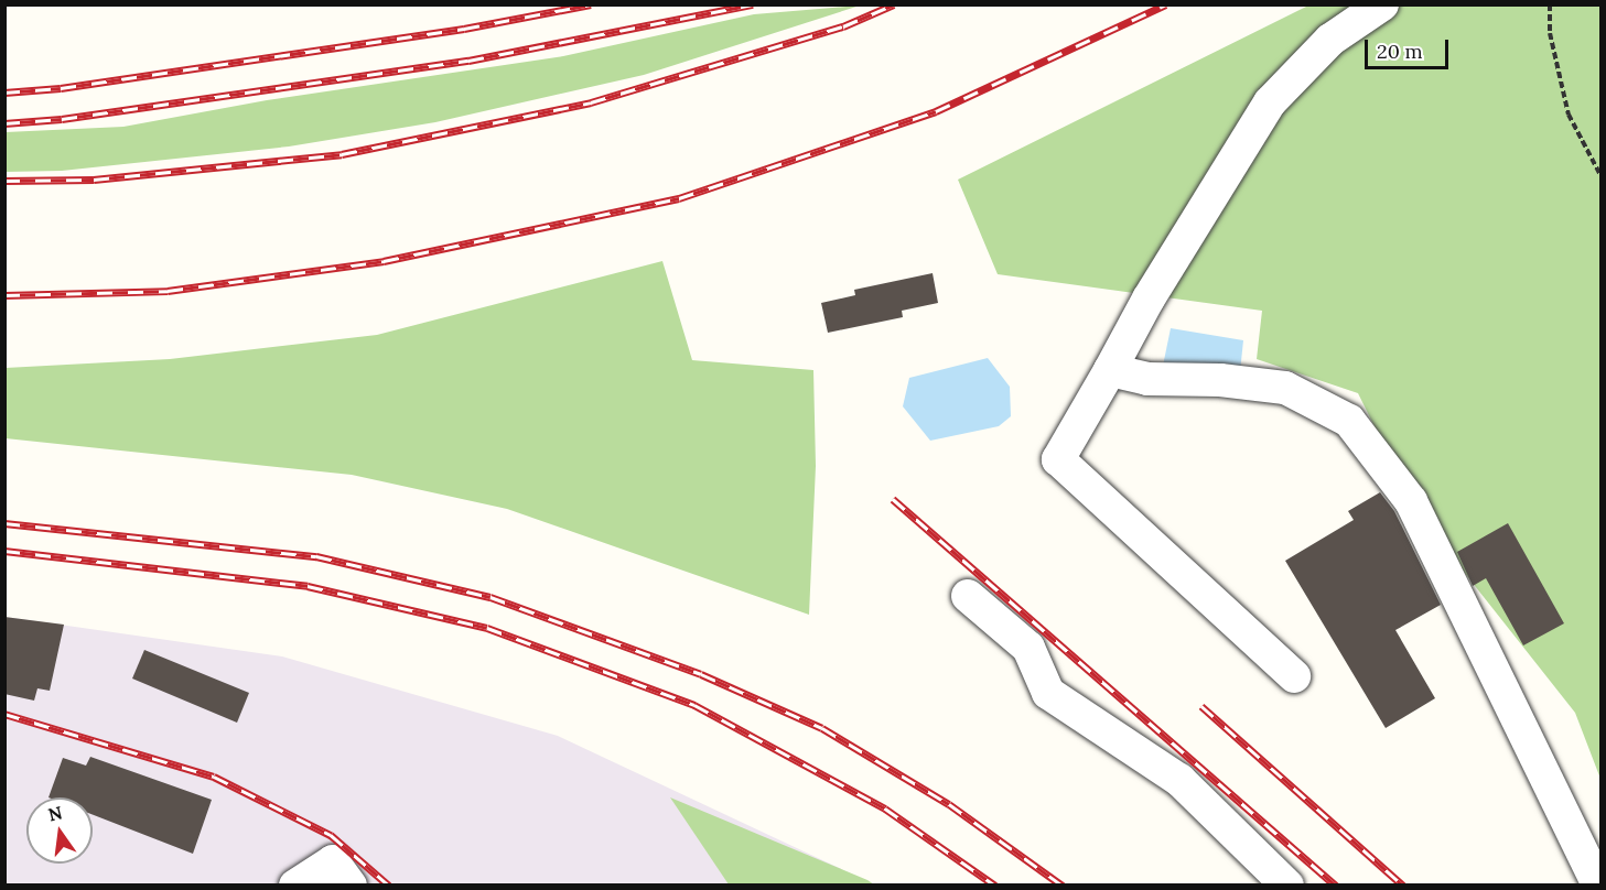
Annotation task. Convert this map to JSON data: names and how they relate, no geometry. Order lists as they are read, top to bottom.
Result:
{
  "scale_bar": "20 m",
  "north": "top"
}
